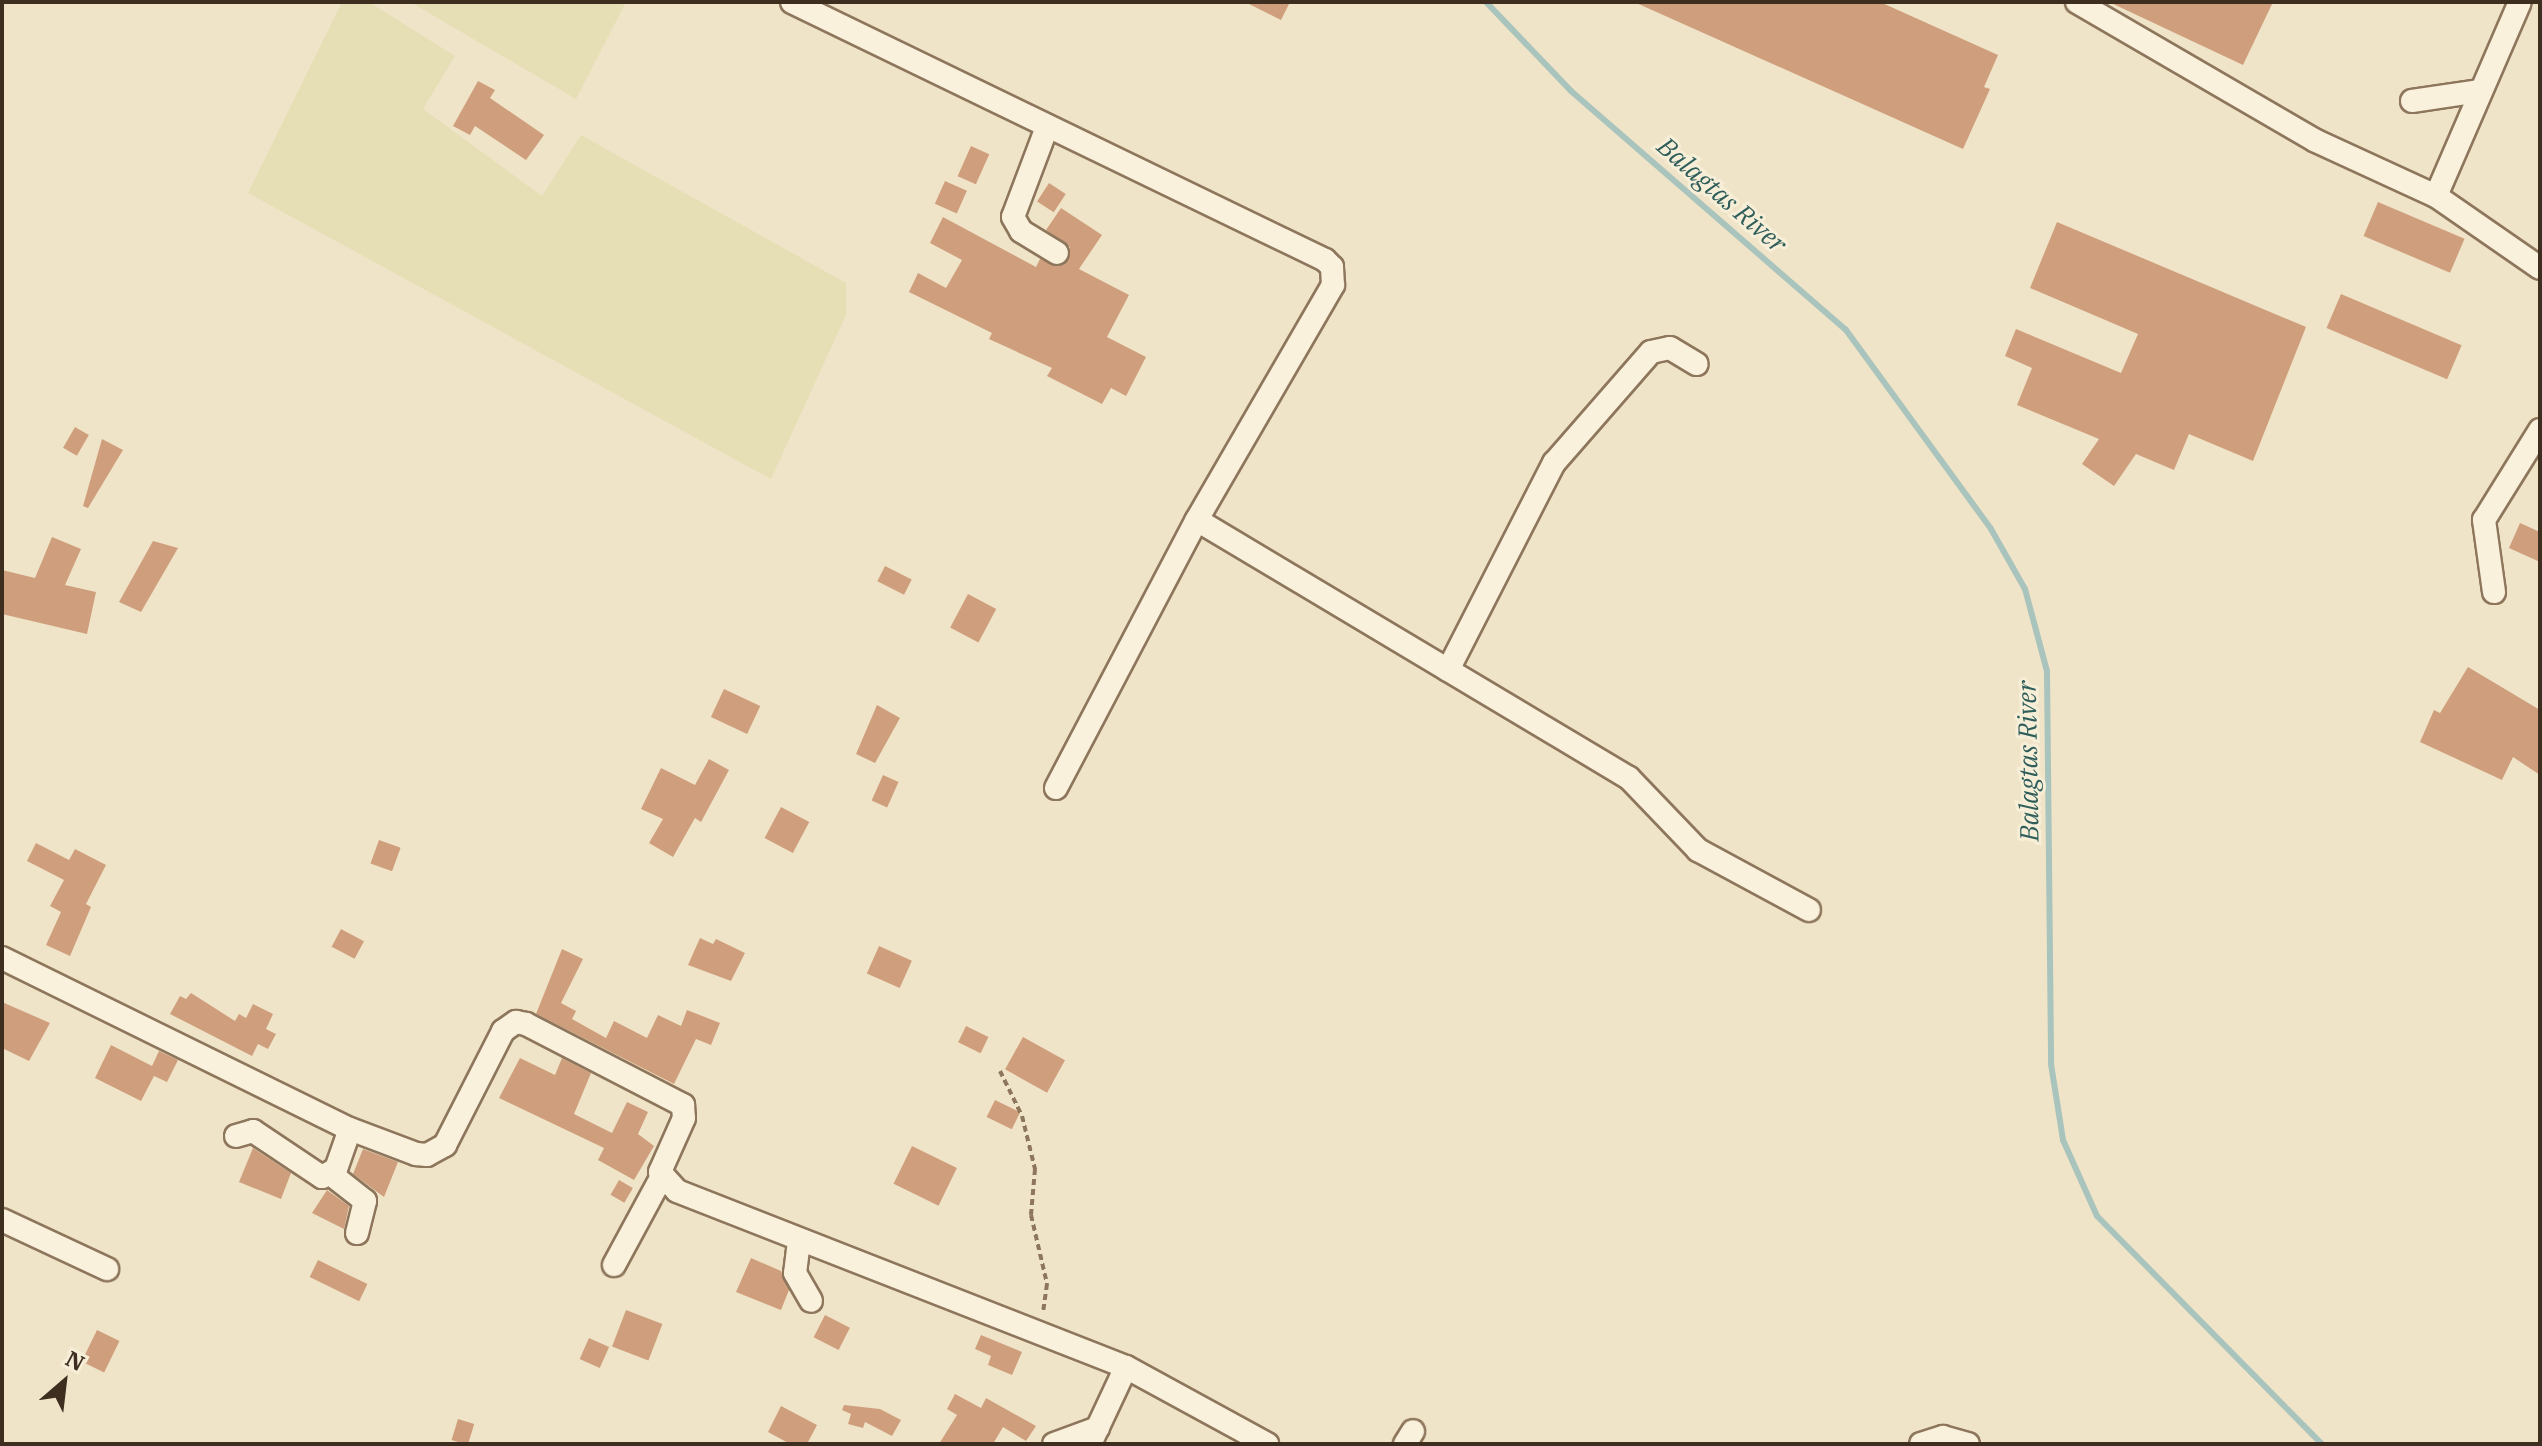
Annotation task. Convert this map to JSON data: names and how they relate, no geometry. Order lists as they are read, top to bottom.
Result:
{
  "water": ["Balagtas River"],
  "north": "top right"
}
